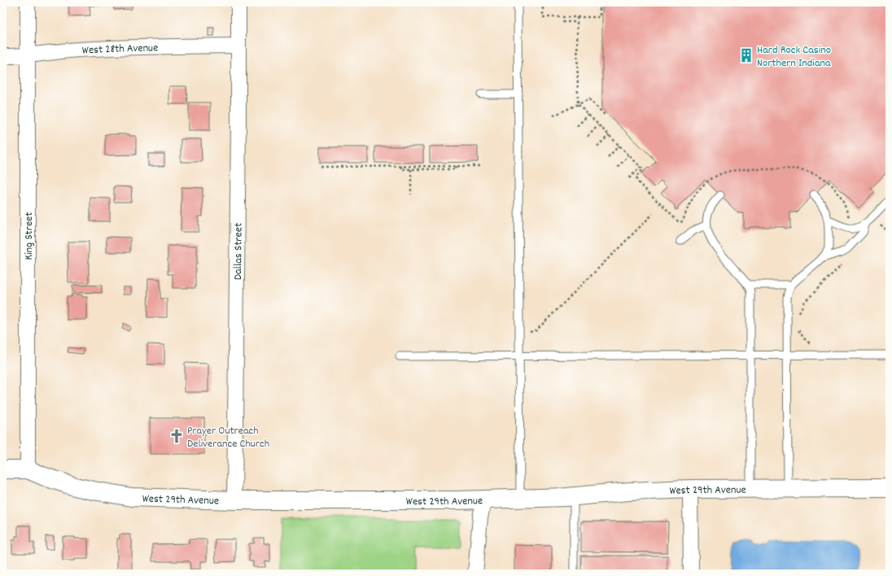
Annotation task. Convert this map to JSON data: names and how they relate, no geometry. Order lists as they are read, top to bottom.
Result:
{
  "streets": {
    "street": [
      "West 28th Avenue",
      "King Street",
      "Dallas Street",
      "West 29th Avenue"
    ]
  },
  "crossings": [
    ["West 28th Avenue", "King Street"],
    ["West 28th Avenue", "Dallas Street"],
    ["King Street", "West 29th Avenue"],
    ["Dallas Street", "West 29th Avenue"]
  ],
  "places": {
    "building": ["Hard Rock Casino Northern Indiana"],
    "church": ["Prayer Outreach Deliverance Church"]
  }
}
